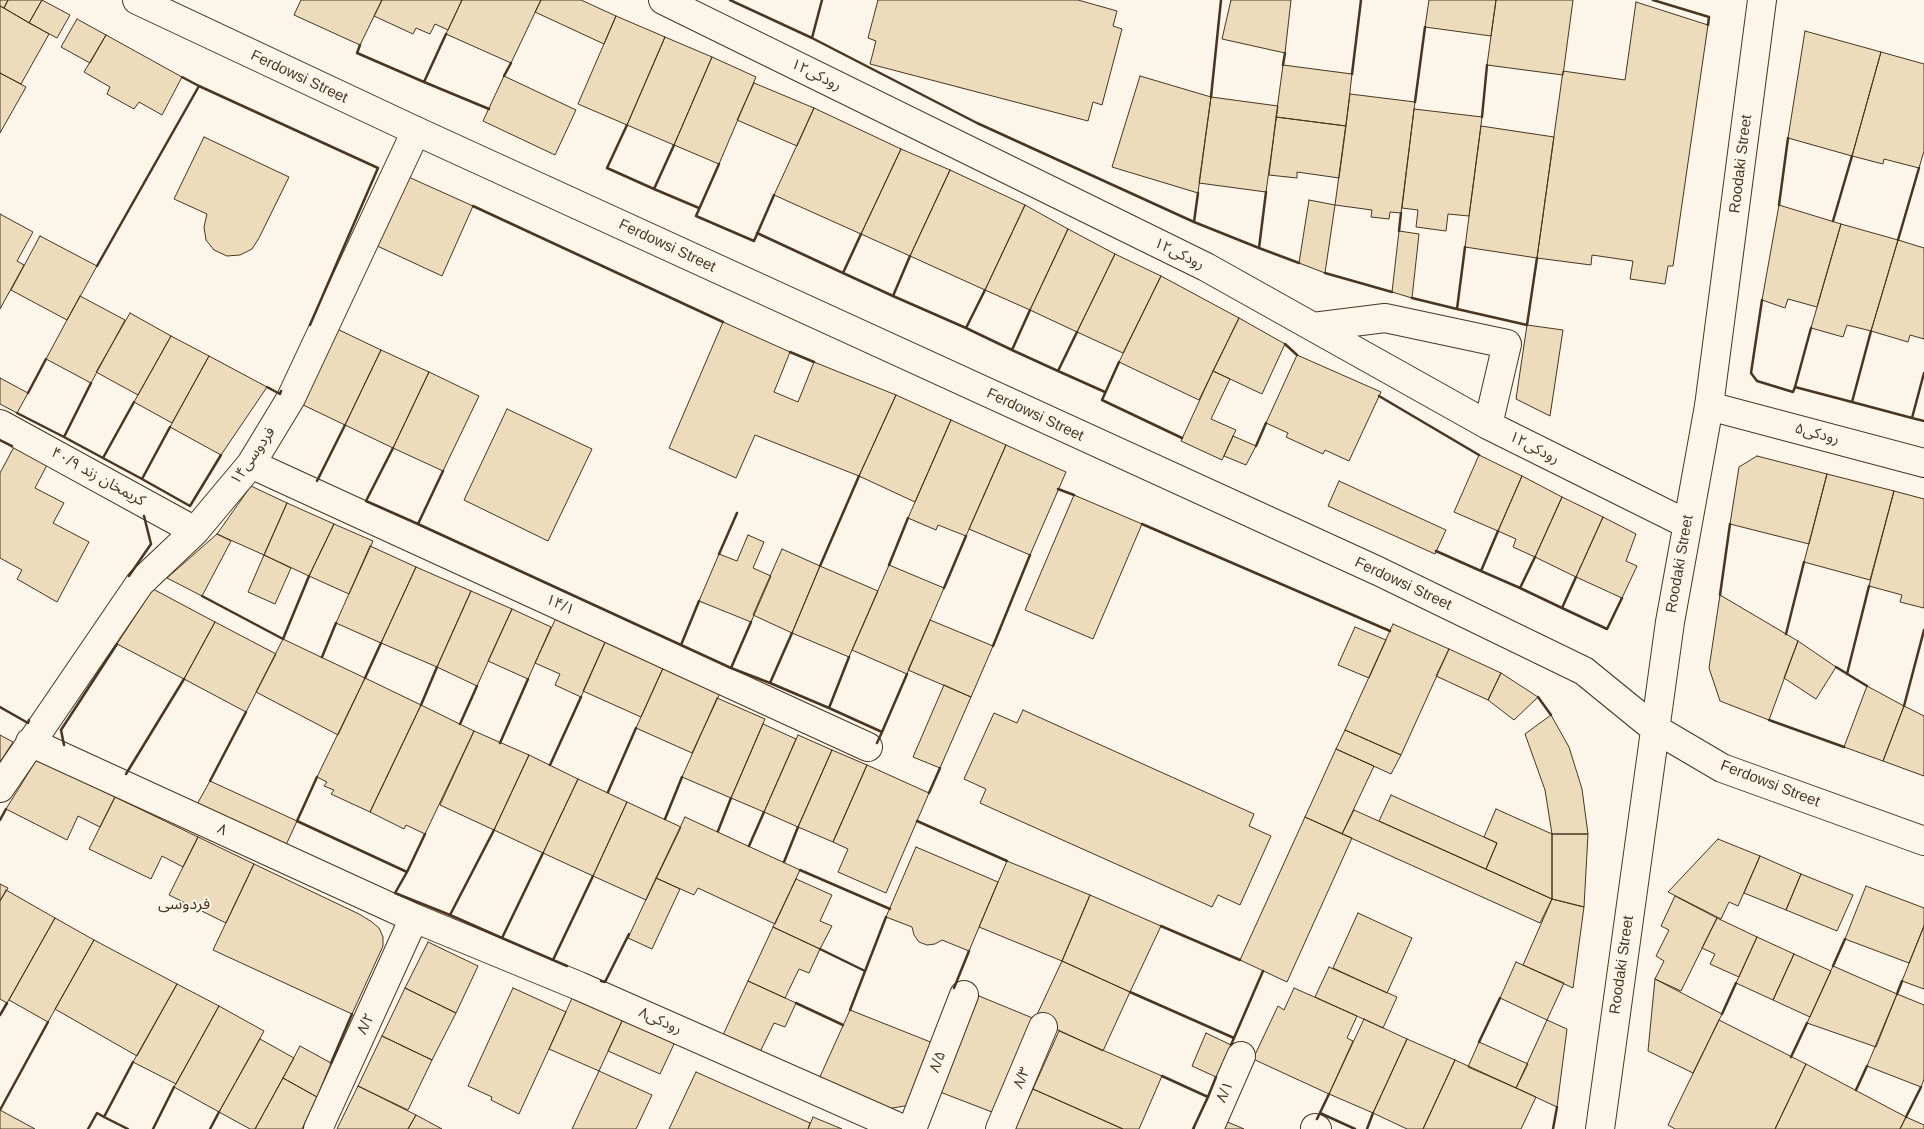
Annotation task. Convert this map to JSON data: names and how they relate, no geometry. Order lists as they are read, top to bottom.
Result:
{
  "streets": {
    "street": [
      "رودکی۱۲",
      "Ferdowsi Street",
      "Roodaki Street",
      "رودکی۵",
      "فردوسی۱۴",
      "کریمخان زند ۴۰/۹",
      "۱۴/۱",
      "۸",
      "رودکی۸",
      "۸/۲",
      "۸/۵",
      "۸/۳",
      "۸/۱"
    ]
  },
  "crossings": [
    ["رودکی۱۲", "Roodaki Street"],
    ["Ferdowsi Street", "Roodaki Street"],
    ["Ferdowsi Street", "فردوسی۱۴"],
    ["Roodaki Street", "رودکی۵"],
    ["فردوسی۱۴", "کریمخان زند ۴۰/۹"],
    ["فردوسی۱۴", "۱۴/۱"],
    ["فردوسی۱۴", "۸"],
    ["۸", "رودکی۸"],
    ["۸", "۸/۲"],
    ["رودکی۸", "۸/۲"]
  ],
  "districts": ["فردوسی"]
}
